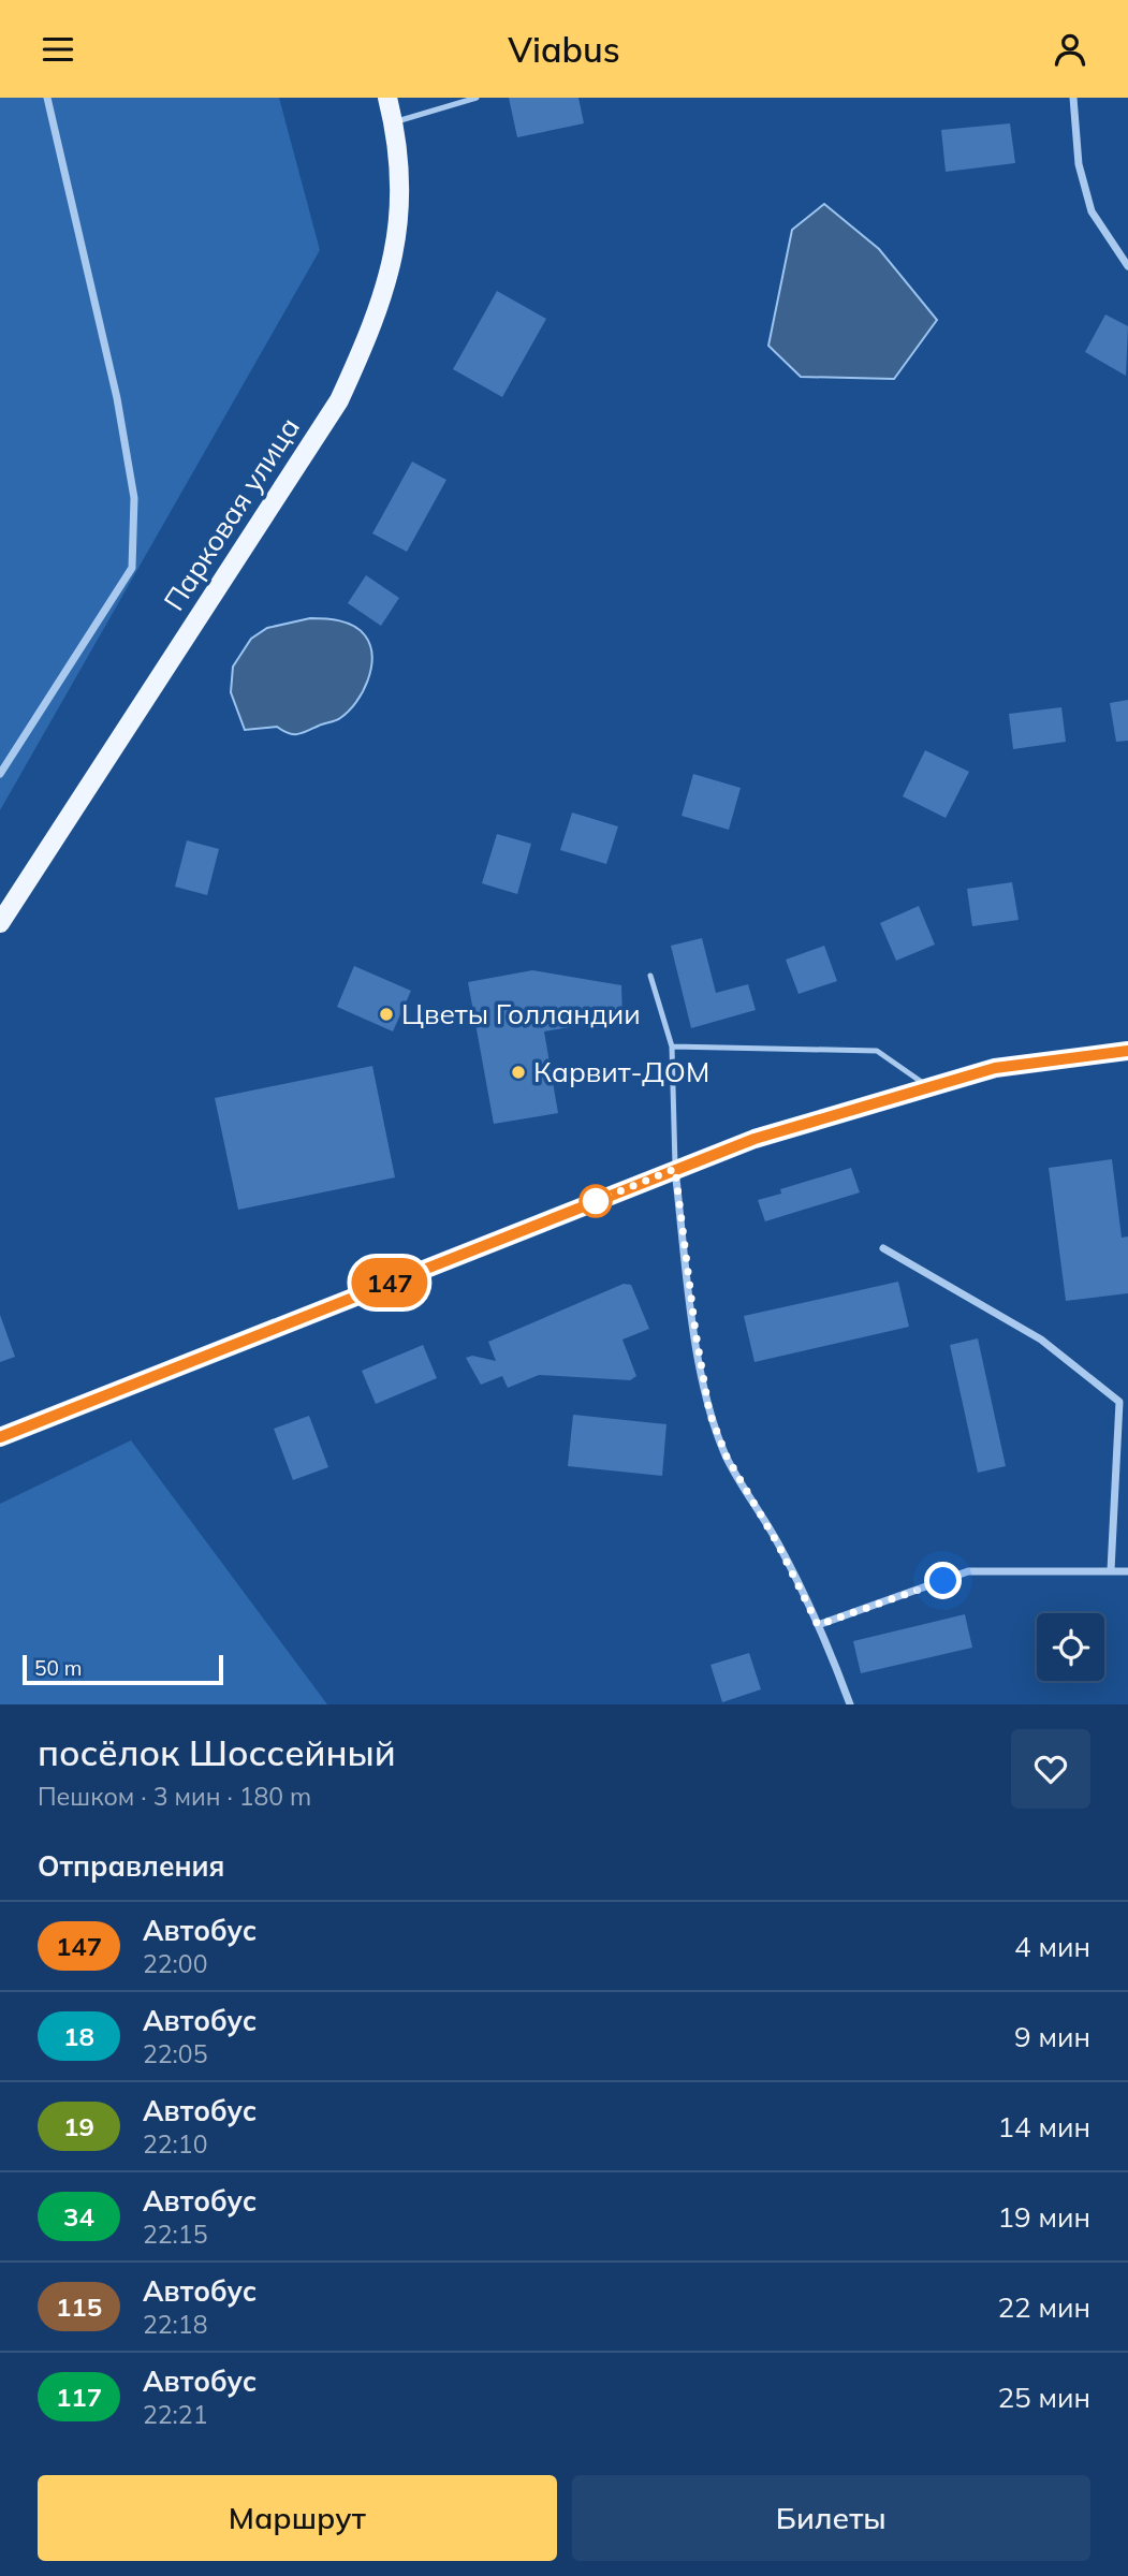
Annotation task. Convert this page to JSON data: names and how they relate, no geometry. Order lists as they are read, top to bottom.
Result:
{
  "streets": {
    "main road": ["Парковая улица"]
  },
  "places": ["Цветы Голландии", "Карвит-ДОМ"],
  "lines": ["bus line 147"],
  "scale_bar": "50 m",
  "page": {
    "header": "Viabus",
    "on_map": "147",
    "scale": "50 m",
    "heading": [
      ["посёлок Шоссейный", "Пешком · 3 мин · 180 m"],
      "Отправления"
    ],
    "list": [
      {
        "mark": "147",
        "name": "Автобус",
        "note": "22:00",
        "value": "4 мин"
      },
      {
        "mark": "18",
        "name": "Автобус",
        "note": "22:05",
        "value": "9 мин"
      },
      {
        "mark": "19",
        "name": "Автобус",
        "note": "22:10",
        "value": "14 мин"
      },
      {
        "mark": "34",
        "name": "Автобус",
        "note": "22:15",
        "value": "19 мин"
      },
      {
        "mark": "115",
        "name": "Автобус",
        "note": "22:18",
        "value": "22 мин"
      },
      {
        "mark": "117",
        "name": "Автобус",
        "note": "22:21",
        "value": "25 мин"
      }
    ],
    "buttons": ["Маршрут", "Билеты"]
  }
}
